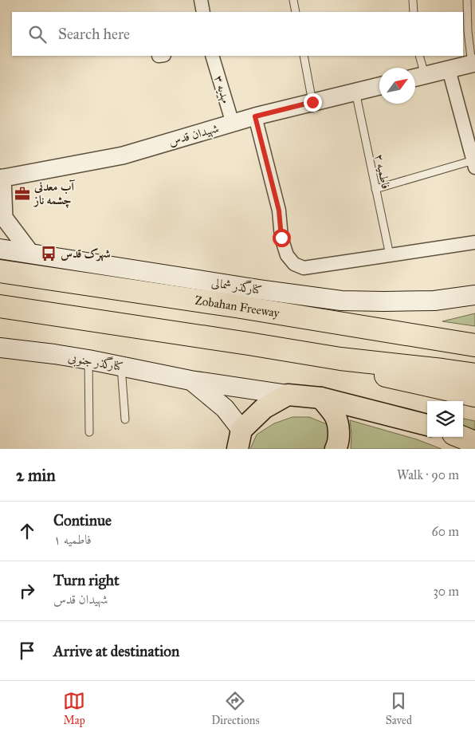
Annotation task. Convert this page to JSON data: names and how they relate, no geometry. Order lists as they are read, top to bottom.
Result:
{
  "streets": {
    "highway": ["Zobahan Freeway"],
    "main road": ["کنارگذر شمالی", "کنارگذر جنوبی"],
    "street": ["مهدیه ۳", "شهیدان قدس"],
    "lane": ["فاطمیه ۲"]
  },
  "crossings": [
    ["مهدیه ۳", "شهیدان قدس"],
    ["شهیدان قدس", "فاطمیه ۲"]
  ],
  "places": {
    "office": ["آب معدنی چشمه ناز"],
    "bus stop": ["شهرک قدس"]
  },
  "north": "top right",
  "page": {
    "search": "Search here",
    "heading": ["2 min", "Walk · 90 m"],
    "list": [
      ["Continue", "فاطمیه ۱", "60 m"],
      ["Turn right", "شهیدان قدس", "30 m"],
      "Arrive at destination"
    ],
    "nav": ["Map", "Directions", "Saved"]
  }
}
